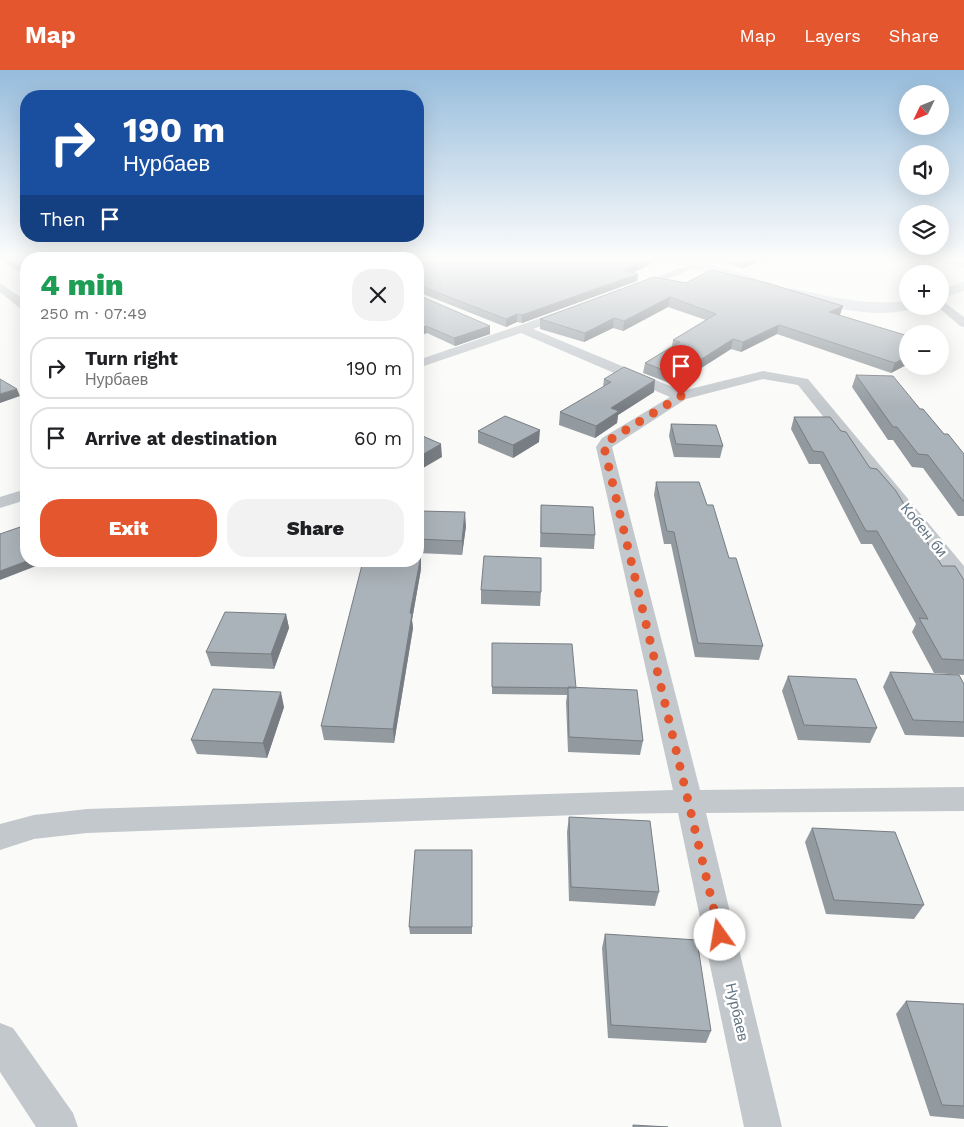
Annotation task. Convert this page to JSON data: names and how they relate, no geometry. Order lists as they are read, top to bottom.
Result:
{
  "streets": {
    "street": ["Кобен би", "Нурбаев"]
  },
  "crossings": [
    ["Кобен би", "Нурбаев"]
  ],
  "north": "bottom left",
  "page": {
    "header": "Map",
    "nav": ["Map", "Layers", "Share"],
    "map_buttons": ["+", "−"],
    "turn": ["190 m", "Нурбаев"],
    "then": "Then",
    "heading": ["4 min", "250 m · 07:49"],
    "list": [
      {
        "name": "Turn right",
        "note": "Нурбаев",
        "value": "190 m"
      },
      {
        "name": "Arrive at destination",
        "value": "60 m"
      }
    ],
    "buttons": ["Exit", "Share"]
  }
}
